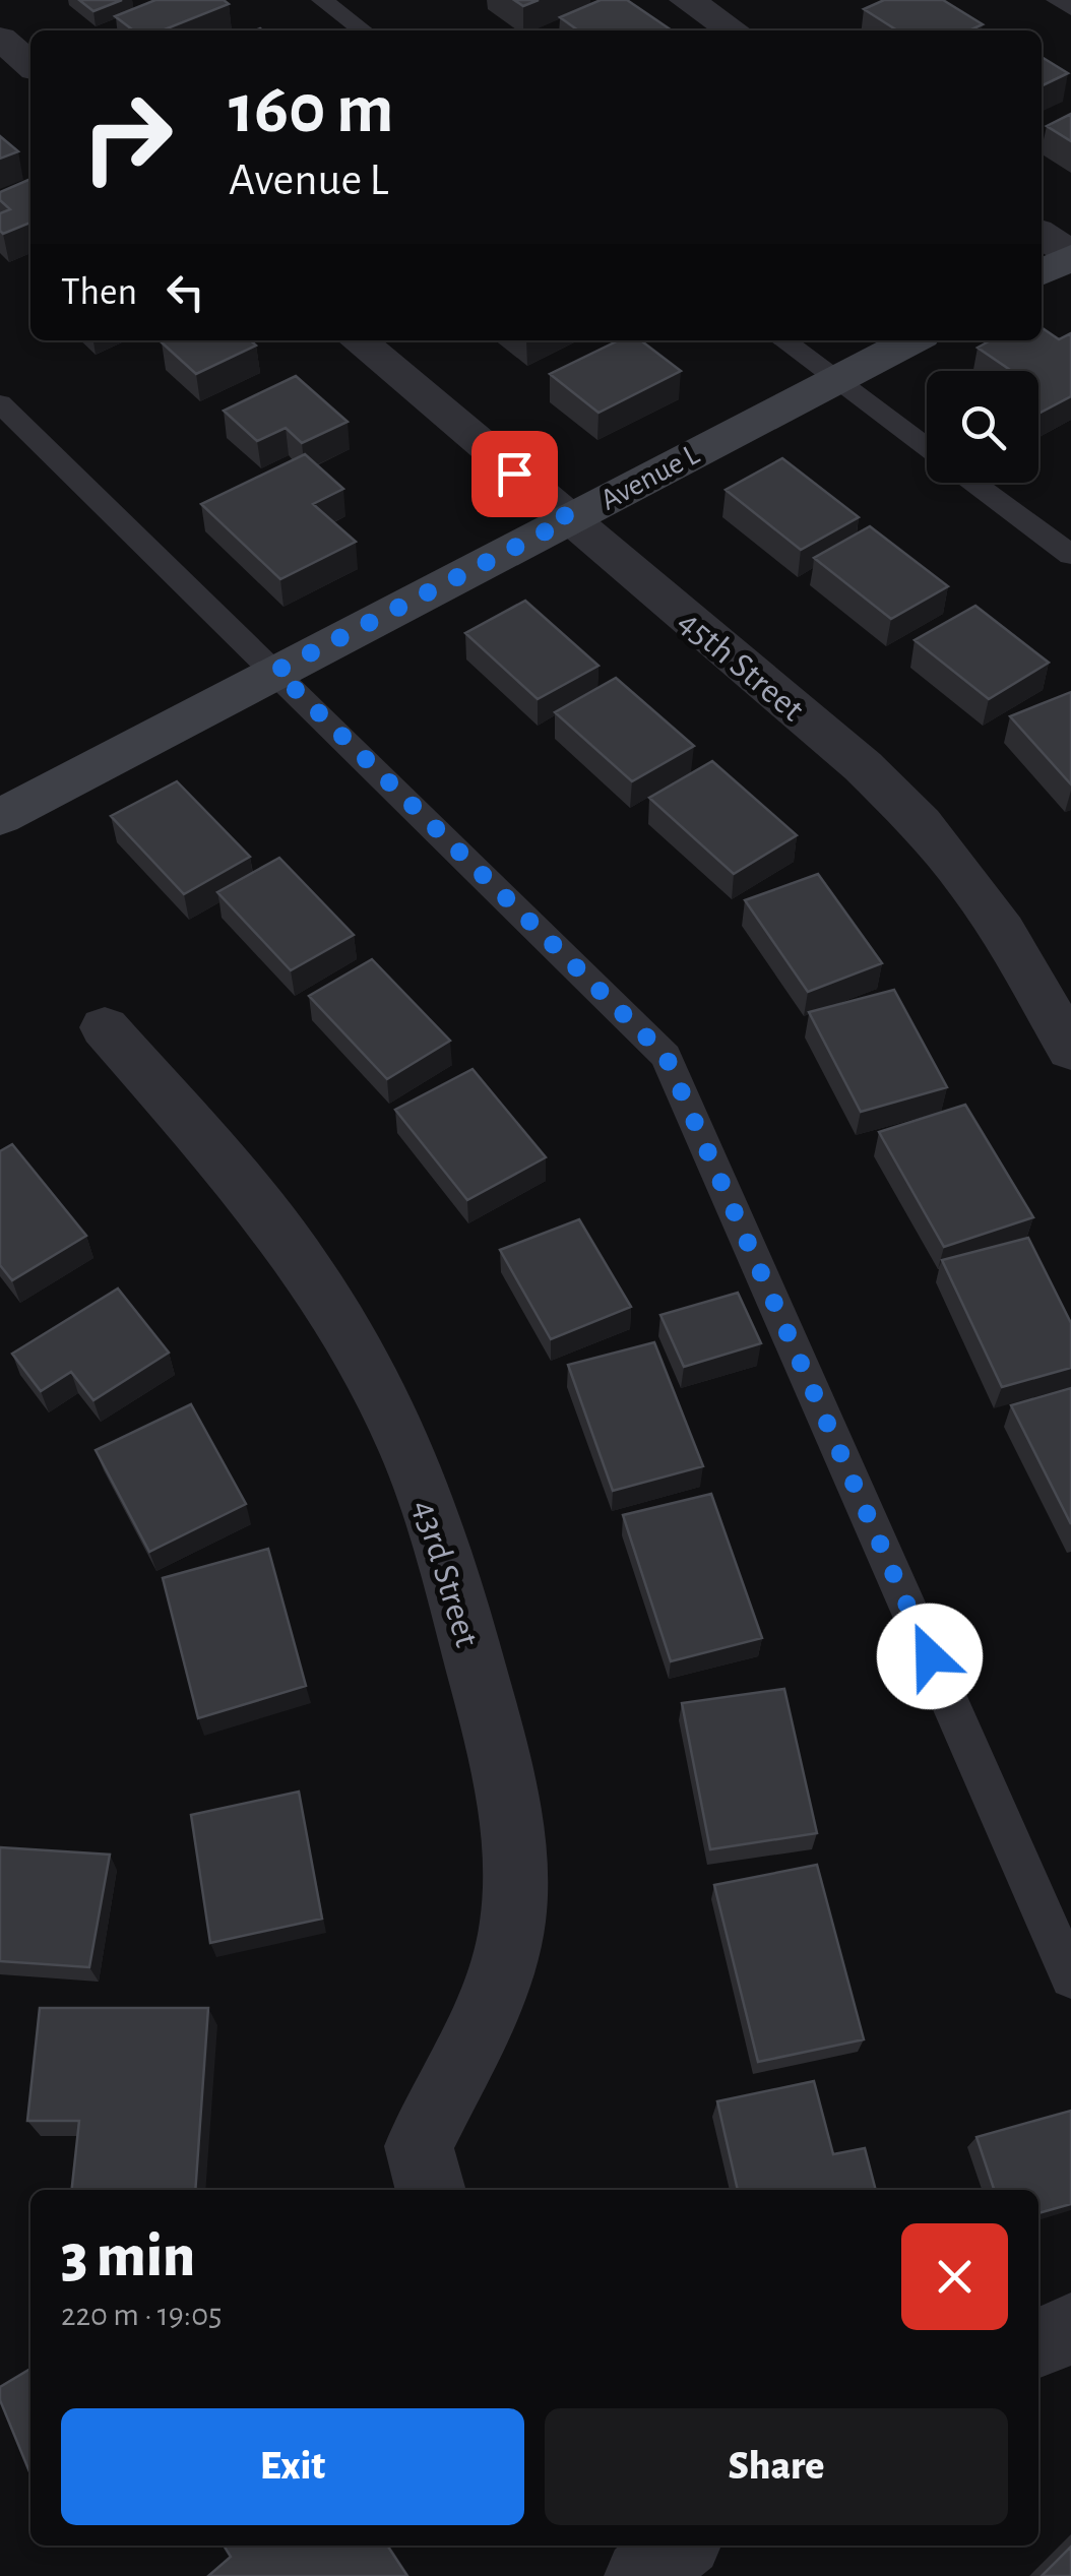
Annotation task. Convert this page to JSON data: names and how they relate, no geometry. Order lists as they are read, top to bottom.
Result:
{
  "streets": {
    "street": ["Avenue L", "45th Street", "43rd Street"]
  },
  "crossings": [
    ["Avenue L", "45th Street"]
  ],
  "page": {
    "turn": ["160 m", "Avenue L"],
    "then": "Then",
    "heading": ["3 min", "220 m · 19:05"],
    "buttons": ["Exit", "Share"]
  }
}
